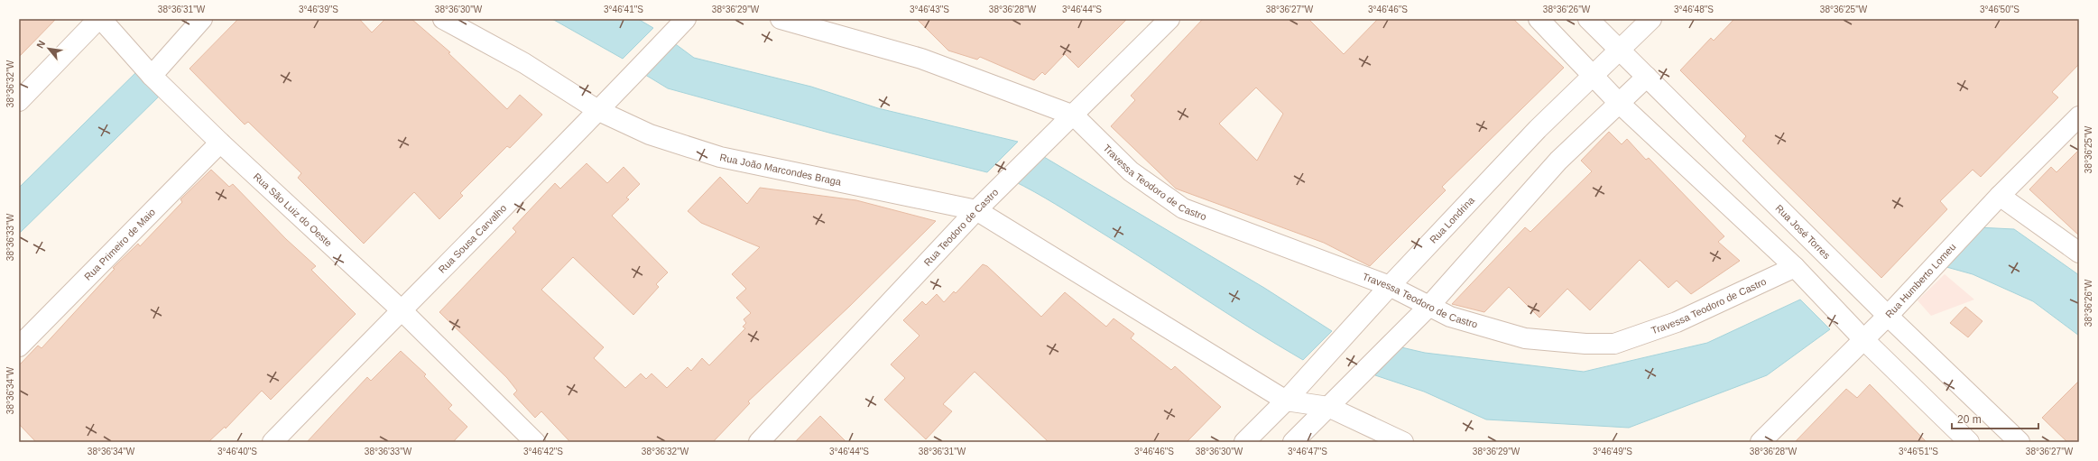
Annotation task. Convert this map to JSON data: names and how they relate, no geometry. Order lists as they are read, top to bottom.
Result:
{
  "streets": {
    "street": [
      "Rua João Marcondes Braga",
      "Travessa Teodoro de Castro",
      "Rua São Luiz do Oeste",
      "Rua Londrina",
      "Rua Teodoro de Castro",
      "Rua José Torres",
      "Rua Sousa Carvalho",
      "Rua Primeiro de Maio",
      "Rua Humberto Lomeu"
    ]
  },
  "crossings": [
    ["Rua João Marcondes Braga", "Rua Teodoro de Castro"],
    ["Rua João Marcondes Braga", "Rua Sousa Carvalho"],
    ["Travessa Teodoro de Castro", "Rua Londrina"],
    ["Travessa Teodoro de Castro", "Rua Teodoro de Castro"],
    ["Rua São Luiz do Oeste", "Rua Sousa Carvalho"],
    ["Rua São Luiz do Oeste", "Rua Primeiro de Maio"],
    ["Rua Londrina", "Rua José Torres"],
    ["Rua José Torres", "Rua Humberto Lomeu"]
  ],
  "scale_bar": "20 m",
  "north": "top left",
  "coordinates": [
    "38°36'31\"W",
    "3°46'39\"S",
    "38°36'30\"W",
    "3°46'41\"S",
    "38°36'29\"W",
    "3°46'43\"S",
    "38°36'28\"W",
    "3°46'44\"S",
    "38°36'27\"W",
    "3°46'46\"S",
    "38°36'26\"W",
    "3°46'48\"S",
    "38°36'25\"W",
    "3°46'50\"S",
    "38°36'32\"W",
    "38°36'33\"W",
    "38°36'34\"W",
    "3°46'40\"S",
    "3°46'42\"S",
    "3°46'47\"S",
    "3°46'49\"S",
    "3°46'51\"S"
  ]
}
